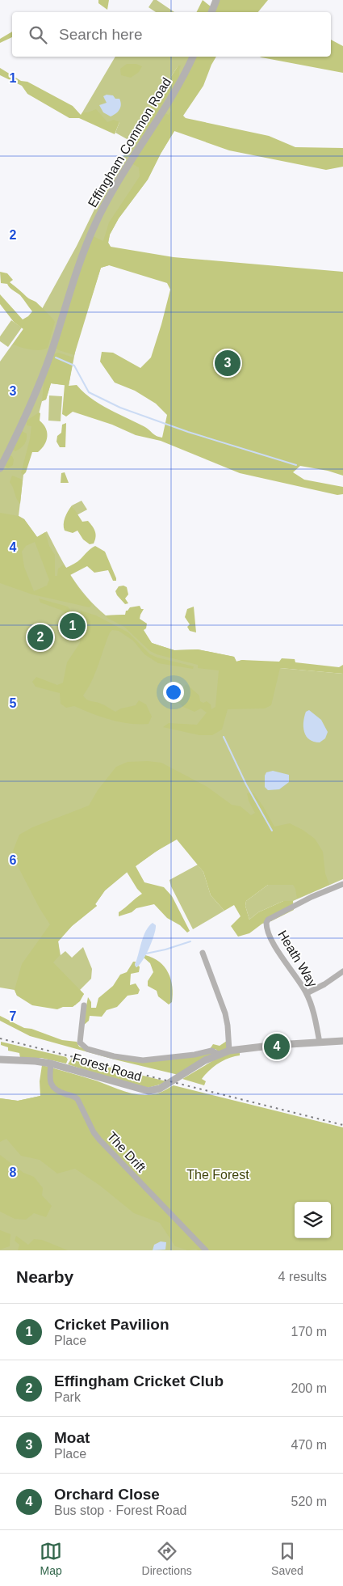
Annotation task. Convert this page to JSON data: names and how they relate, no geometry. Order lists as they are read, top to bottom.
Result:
{
  "streets": {
    "street": [
      "Effingham Common Road",
      "Heath Way",
      "Forest Road",
      "The Drift"
    ]
  },
  "crossings": [
    ["Heath Way", "Forest Road"],
    ["Forest Road", "The Drift"]
  ],
  "parks": ["The Forest"],
  "page": {
    "search": "Search here",
    "pins": [
      "3",
      "1",
      "2",
      "4"
    ],
    "heading": ["Nearby", "4 results"],
    "list": [
      {
        "mark": "1",
        "name": "Cricket Pavilion",
        "note": "Place",
        "value": "170 m"
      },
      {
        "mark": "2",
        "name": "Effingham Cricket Club",
        "note": "Park",
        "value": "200 m"
      },
      {
        "mark": "3",
        "name": "Moat",
        "note": "Place",
        "value": "470 m"
      },
      {
        "mark": "4",
        "name": "Orchard Close",
        "note": "Bus stop · Forest Road",
        "value": "520 m"
      }
    ],
    "nav": ["Map", "Directions", "Saved"]
  },
  "grid": {
    "rows": [
      "1",
      "2",
      "3",
      "4",
      "5",
      "6",
      "7",
      "8"
    ]
  }
}
